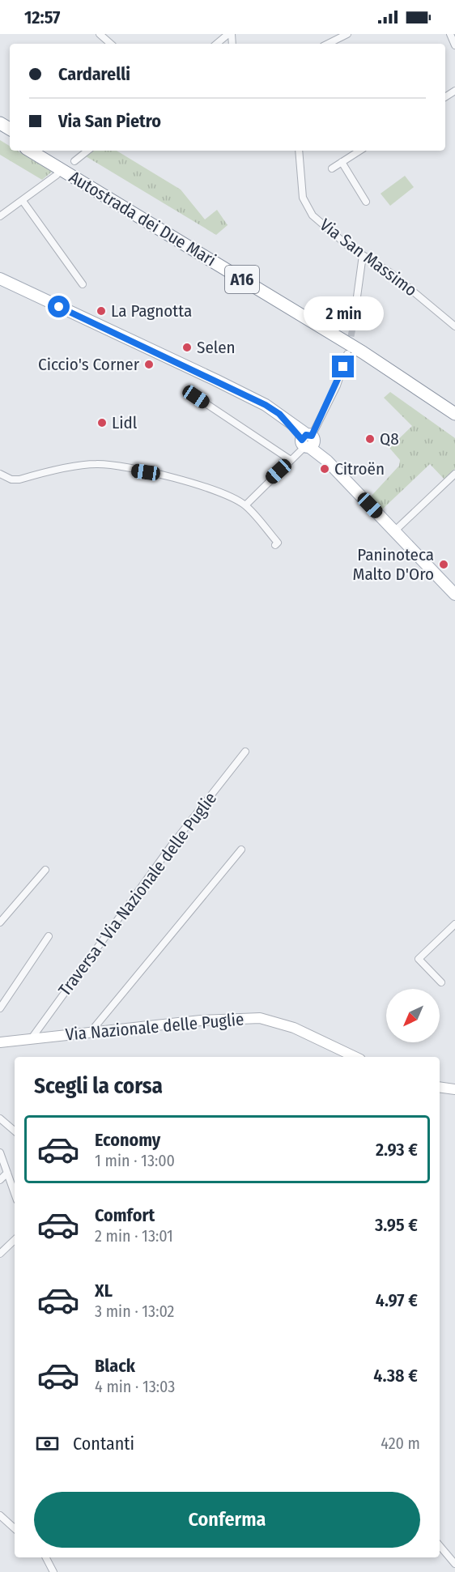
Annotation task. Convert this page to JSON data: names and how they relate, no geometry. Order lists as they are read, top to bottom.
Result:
{
  "streets": {
    "highway": ["Autostrada dei Due Mari", "A16"],
    "main road": ["Via Nazionale delle Puglie"],
    "street": ["Via San Massimo", "Traversa I Via Nazionale delle Puglie"]
  },
  "crossings": [
    ["Traversa I Via Nazionale delle Puglie", "Via Nazionale delle Puglie"]
  ],
  "places": [
    "La Pagnotta",
    "Selen",
    "Ciccio's Corner",
    "Lidl",
    "Q8",
    "Citroën",
    "Paninoteca Malto D'Oro"
  ],
  "north": "bottom left",
  "page": {
    "status": "12:57",
    "banner": ["Cardarelli", "Via San Pietro"],
    "bubble": "2 min",
    "heading": "Scegli la corsa",
    "list": [
      {
        "name": "Economy",
        "note": "1 min · 13:00",
        "value": "2.93 €"
      },
      {
        "name": "Comfort",
        "note": "2 min · 13:01",
        "value": "3.95 €"
      },
      {
        "name": "XL",
        "note": "3 min · 13:02",
        "value": "4.97 €"
      },
      {
        "name": "Black",
        "note": "4 min · 13:03",
        "value": "4.38 €"
      }
    ],
    "pay": ["Contanti", "420 m"],
    "buttons": "Conferma"
  }
}
